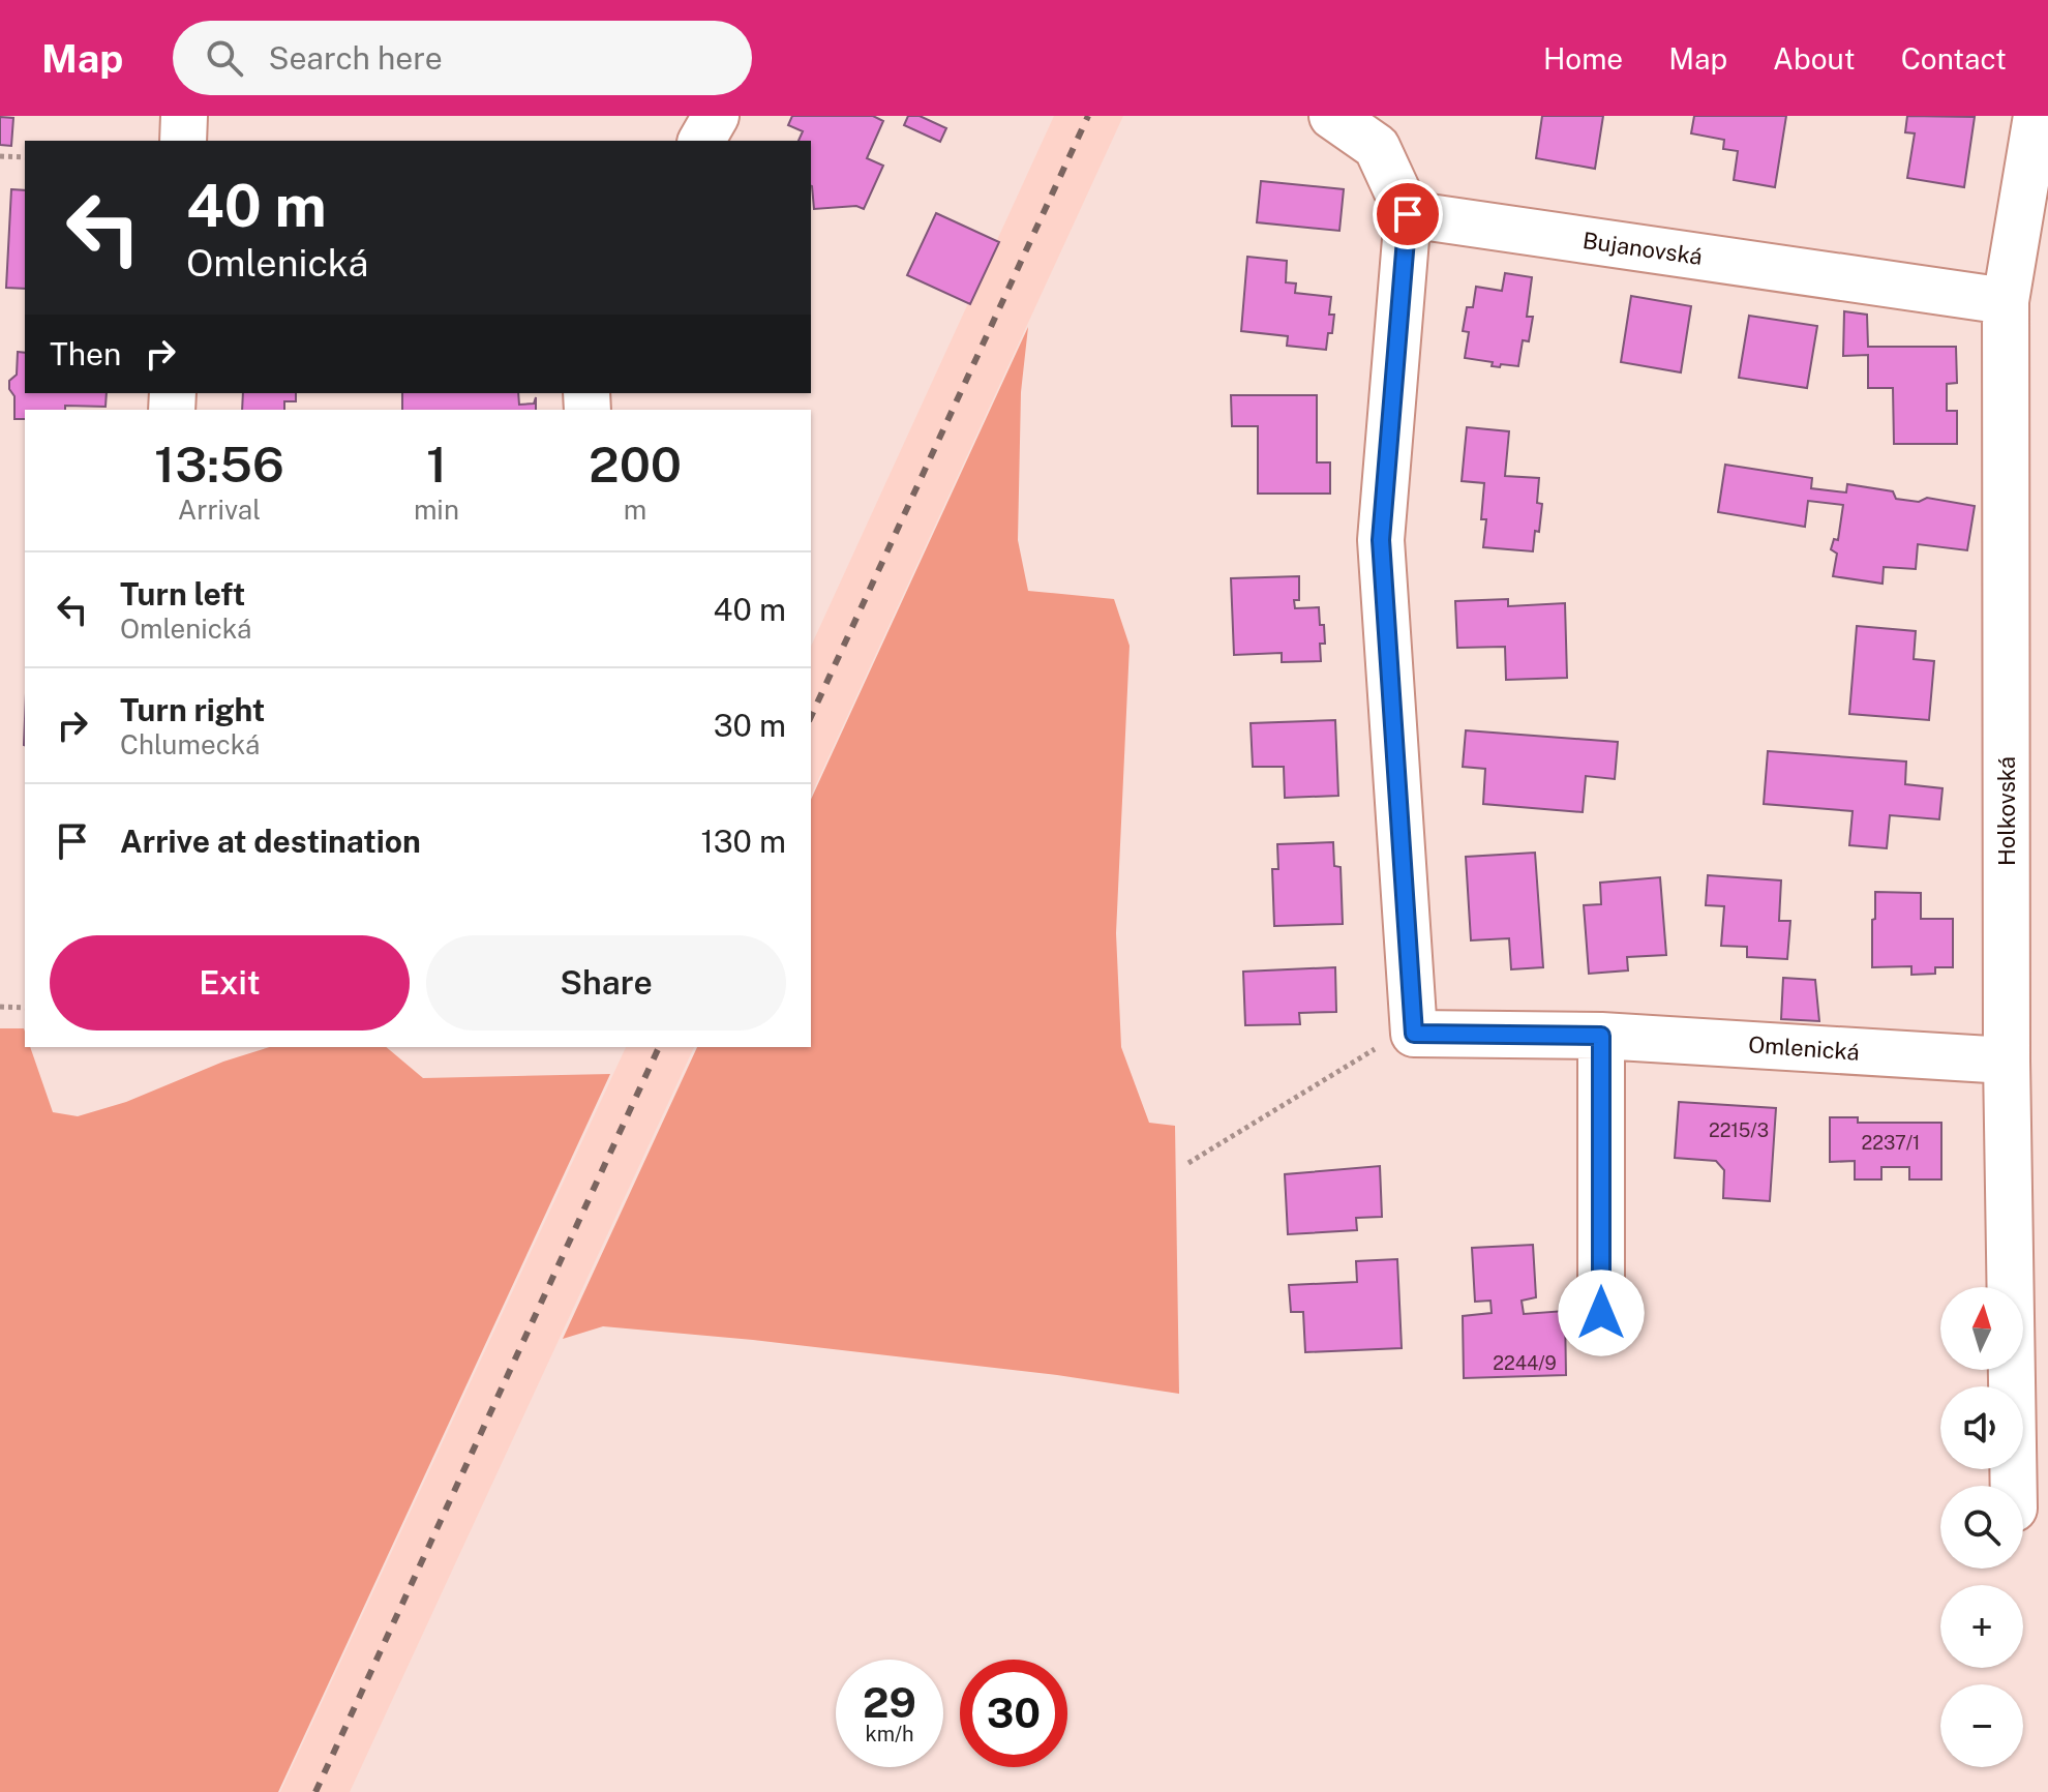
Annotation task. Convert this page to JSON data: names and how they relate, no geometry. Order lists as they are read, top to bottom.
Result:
{
  "streets": {
    "street": ["Bujanovská", "Holkovská", "Omlenická"]
  },
  "crossings": [
    ["Bujanovská", "Holkovská"],
    ["Holkovská", "Omlenická"]
  ],
  "house_numbers": ["2215/3", "2237/1", "2244/9"],
  "north": "top",
  "page": {
    "header": "Map",
    "search": "Search here",
    "nav": [
      "Home",
      "Map",
      "About",
      "Contact"
    ],
    "turn": ["40 m", "Omlenická"],
    "then": "Then",
    "eta": [
      "13:56",
      "Arrival",
      "1",
      "min",
      "200",
      "m"
    ],
    "list": [
      {
        "name": "Turn left",
        "note": "Omlenická",
        "value": "40 m"
      },
      {
        "name": "Turn right",
        "note": "Chlumecká",
        "value": "30 m"
      },
      {
        "name": "Arrive at destination",
        "value": "130 m"
      }
    ],
    "buttons": ["Exit", "Share"],
    "map_buttons": ["+", "−"],
    "speed": "29 km/h",
    "limit": "30"
  }
}
